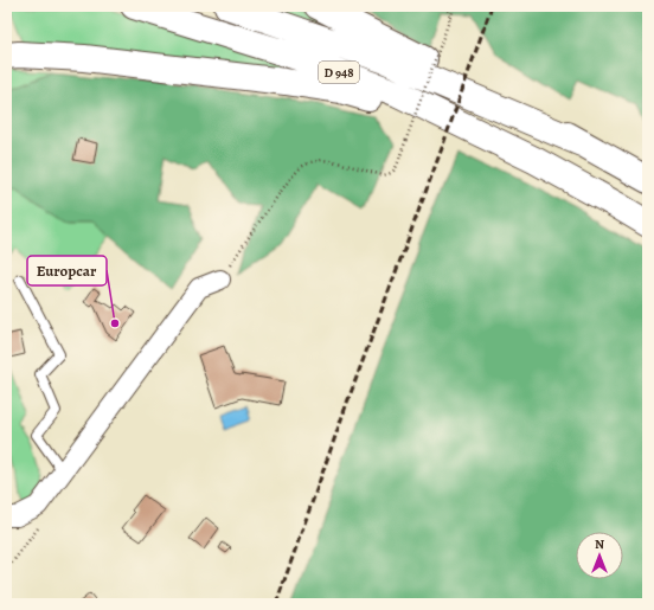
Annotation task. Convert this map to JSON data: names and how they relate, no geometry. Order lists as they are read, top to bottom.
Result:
{
  "streets": {
    "highway": ["D 948"]
  },
  "places": ["Europcar"],
  "north": "top"
}
